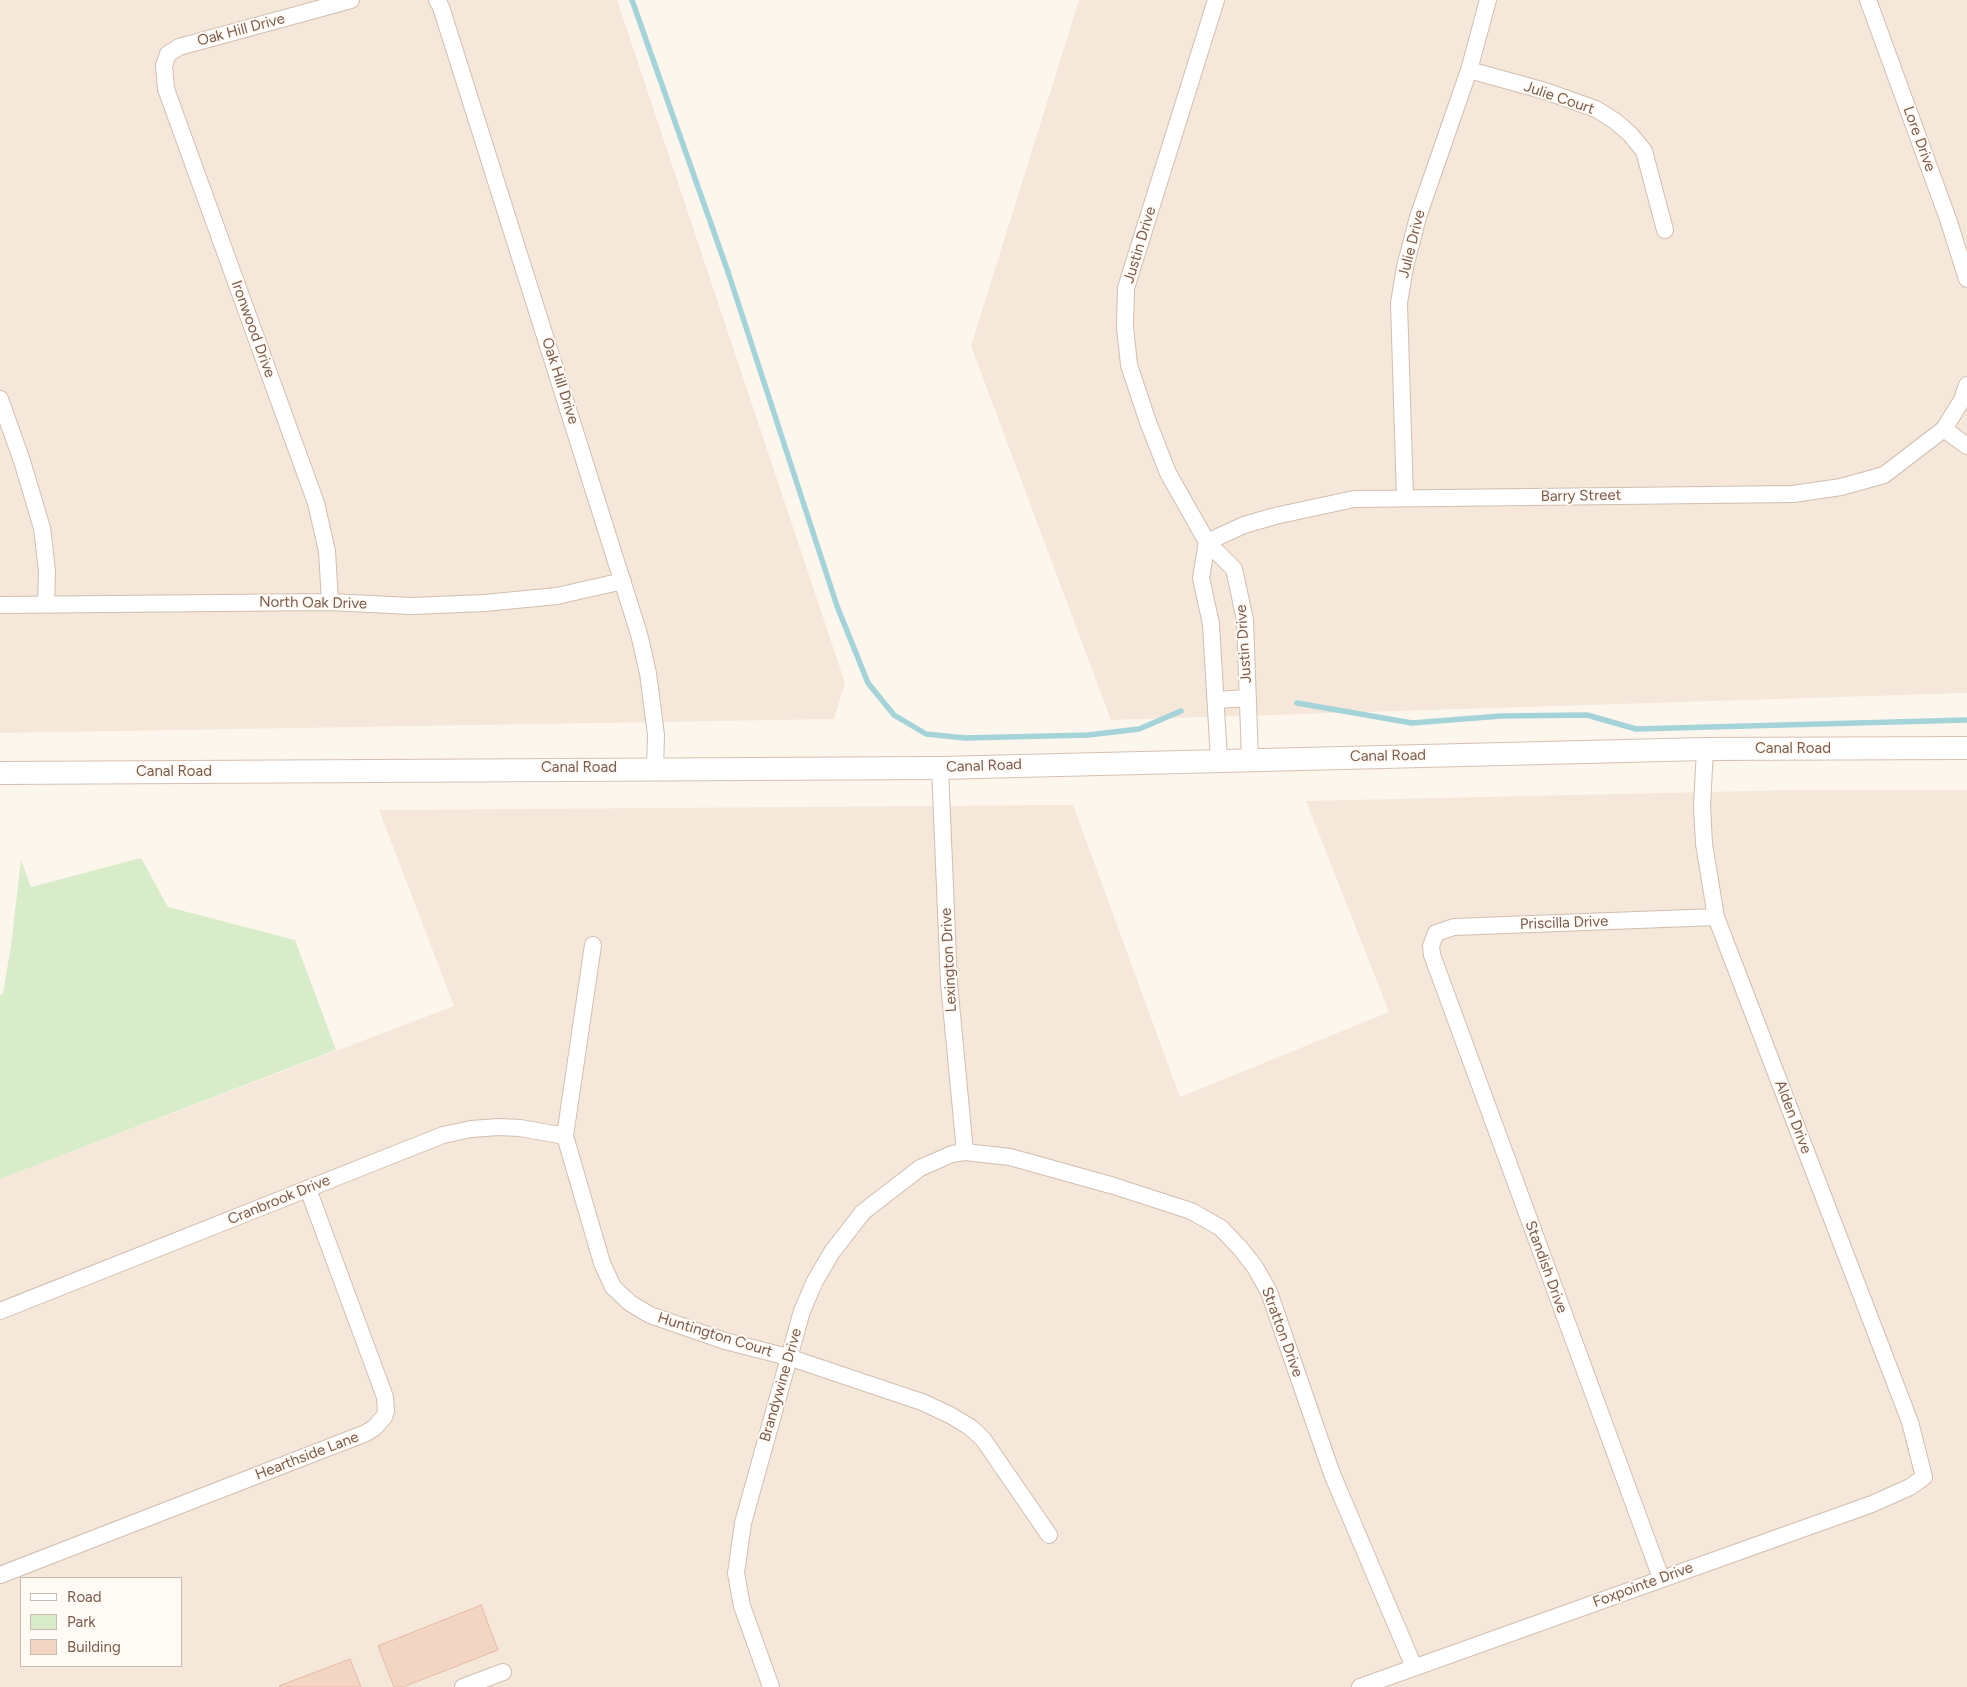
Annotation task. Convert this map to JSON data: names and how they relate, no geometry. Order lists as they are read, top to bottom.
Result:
{
  "streets": {
    "street": [
      "Oak Hill Drive",
      "Julie Court",
      "Lore Drive",
      "Julie Drive",
      "Justin Drive",
      "Ironwood Drive",
      "Barry Street",
      "North Oak Drive",
      "Canal Road",
      "Priscilla Drive",
      "Lexington Drive",
      "Alden Drive",
      "Cranbrook Drive",
      "Standish Drive",
      "Stratton Drive",
      "Huntington Court",
      "Brandywine Drive",
      "Hearthside Lane",
      "Foxpointe Drive"
    ]
  },
  "crossings": [
    ["Oak Hill Drive", "Ironwood Drive"],
    ["Oak Hill Drive", "North Oak Drive"],
    ["Oak Hill Drive", "Canal Road"],
    ["Julie Court", "Julie Drive"],
    ["Julie Drive", "Barry Street"],
    ["Justin Drive", "Barry Street"],
    ["Justin Drive", "Canal Road"],
    ["Ironwood Drive", "North Oak Drive"],
    ["Canal Road", "Lexington Drive"],
    ["Canal Road", "Alden Drive"],
    ["Priscilla Drive", "Alden Drive"],
    ["Priscilla Drive", "Standish Drive"],
    ["Lexington Drive", "Stratton Drive"],
    ["Lexington Drive", "Brandywine Drive"],
    ["Alden Drive", "Foxpointe Drive"],
    ["Cranbrook Drive", "Huntington Court"],
    ["Cranbrook Drive", "Hearthside Lane"],
    ["Standish Drive", "Foxpointe Drive"],
    ["Stratton Drive", "Brandywine Drive"],
    ["Stratton Drive", "Foxpointe Drive"],
    ["Huntington Court", "Brandywine Drive"]
  ],
  "legend": ["Road", "Park", "Building"]
}
